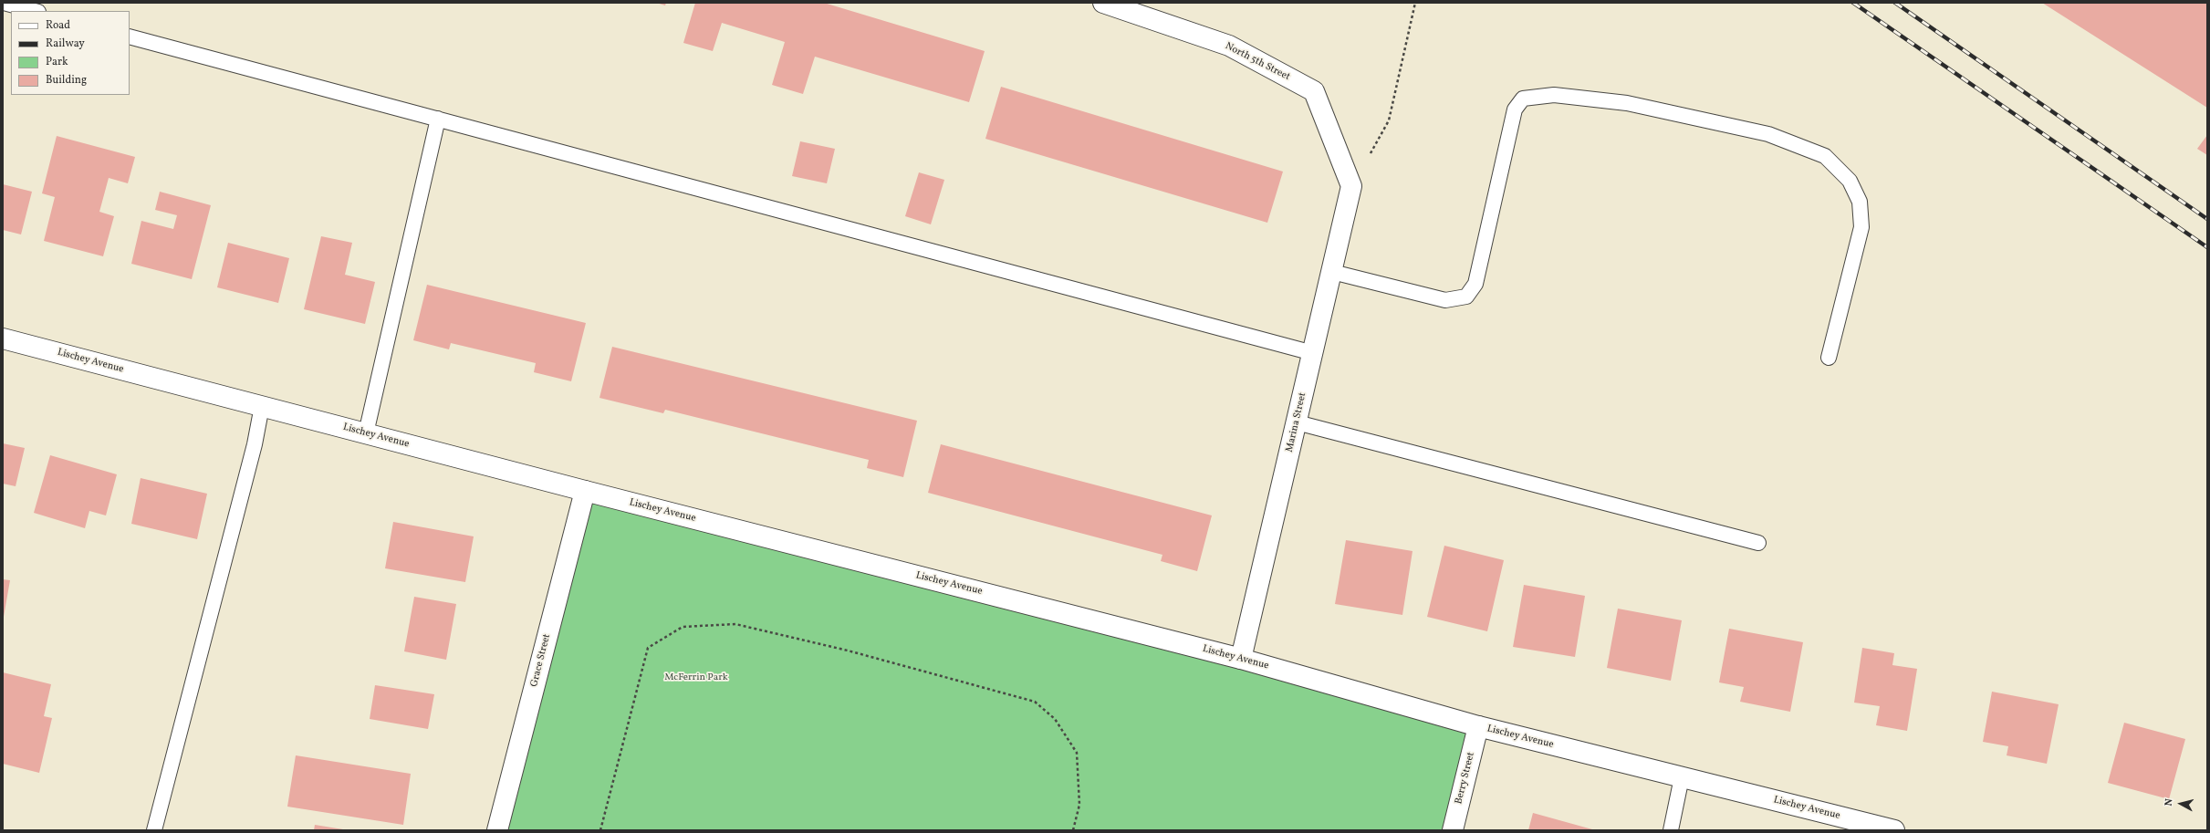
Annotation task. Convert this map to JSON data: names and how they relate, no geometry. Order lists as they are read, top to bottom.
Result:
{
  "streets": {
    "street": [
      "North 5th Street",
      "Lischey Avenue",
      "Marina Street",
      "Grace Street",
      "Berry Street"
    ]
  },
  "crossings": [
    ["North 5th Street", "Marina Street"],
    ["Lischey Avenue", "Marina Street"],
    ["Lischey Avenue", "Grace Street"],
    ["Lischey Avenue", "Berry Street"]
  ],
  "parks": ["McFerrin Park"],
  "legend": [
    "Road",
    "Railway",
    "Park",
    "Building"
  ],
  "north": "left"
}
